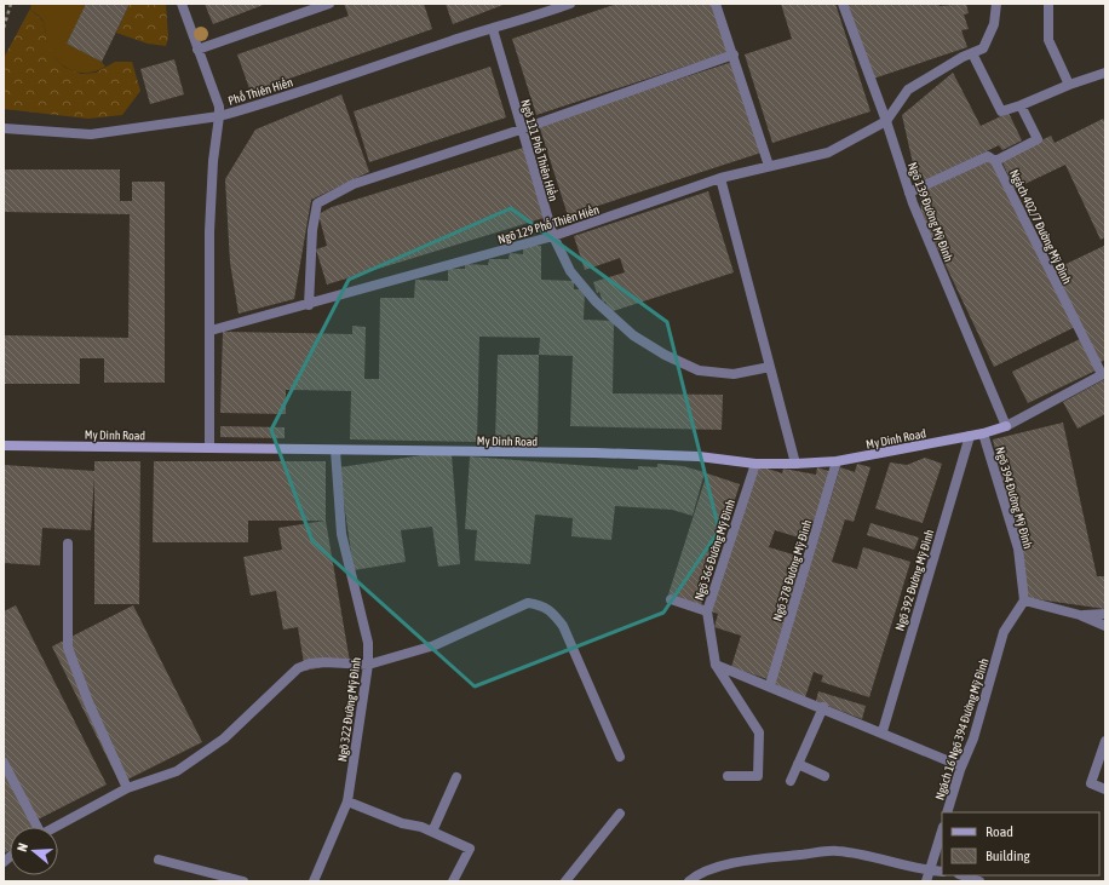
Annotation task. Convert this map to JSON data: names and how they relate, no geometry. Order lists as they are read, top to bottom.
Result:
{
  "streets": {
    "street": [
      "Phố Thiên Hiền",
      "Ngõ 111 Phố Thiên Hiền",
      "Ngõ 139 Đường Mỹ Đình",
      "Ngõ 129 Phố Thiên Hiền",
      "Ngách 402/7 Đường Mỹ Đình",
      "My Dinh Road",
      "Ngõ 394 Đường Mỹ Đình",
      "Ngõ 366 Đường Mỹ Đình",
      "Ngõ 378 Đường Mỹ Đình",
      "Ngõ 392 Đường Mỹ Đình",
      "Ngõ 322 Đường Mỹ Đình",
      "Ngách 16 Ngõ 394 Đường Mỹ Đình"
    ]
  },
  "crossings": [
    ["Phố Thiên Hiền", "Ngõ 111 Phố Thiên Hiền"],
    ["Phố Thiên Hiền", "Ngõ 129 Phố Thiên Hiền"],
    ["Phố Thiên Hiền", "My Dinh Road"],
    ["Ngõ 111 Phố Thiên Hiền", "Ngõ 129 Phố Thiên Hiền"],
    ["Ngõ 139 Đường Mỹ Đình", "Ngõ 129 Phố Thiên Hiền"],
    ["Ngõ 139 Đường Mỹ Đình", "My Dinh Road"],
    ["My Dinh Road", "Ngõ 394 Đường Mỹ Đình"],
    ["My Dinh Road", "Ngõ 366 Đường Mỹ Đình"],
    ["My Dinh Road", "Ngõ 378 Đường Mỹ Đình"],
    ["My Dinh Road", "Ngõ 392 Đường Mỹ Đình"],
    ["My Dinh Road", "Ngõ 322 Đường Mỹ Đình"],
    ["Ngõ 394 Đường Mỹ Đình", "Ngách 16 Ngõ 394 Đường Mỹ Đình"]
  ],
  "legend": ["Road", "Building"],
  "north": "left"
}
